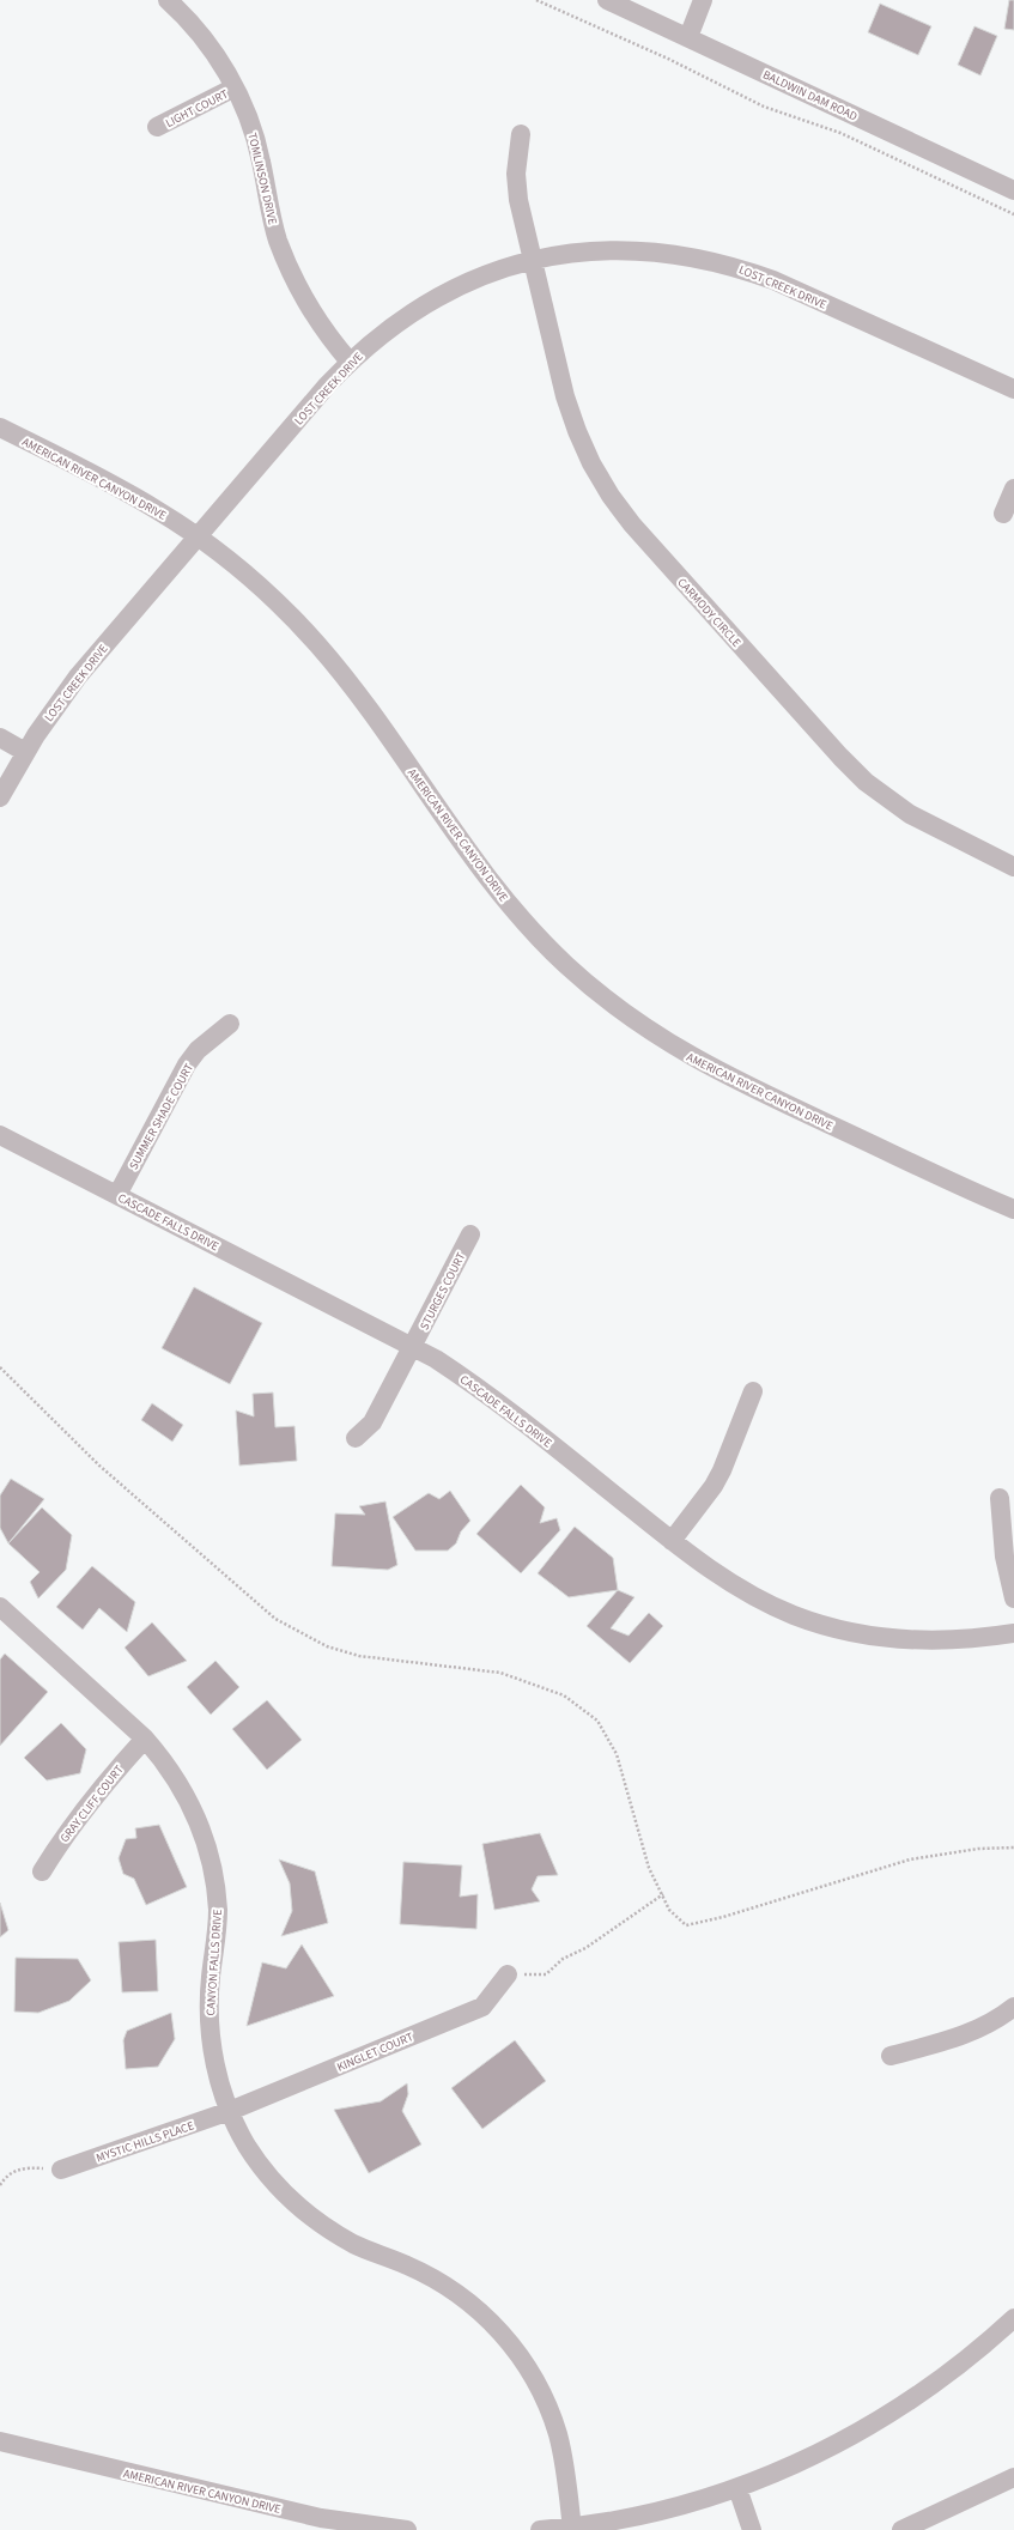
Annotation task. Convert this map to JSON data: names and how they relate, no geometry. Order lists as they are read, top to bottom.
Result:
{
  "streets": {
    "street": [
      "BALDWIN DAM ROAD",
      "LIGHT COURT",
      "TOMLINSON DRIVE",
      "LOST CREEK DRIVE",
      "AMERICAN RIVER CANYON DRIVE",
      "CARMODY CIRCLE",
      "SUMMER SHADE COURT",
      "CASCADE FALLS DRIVE",
      "STURGES COURT",
      "GRAY CLIFF COURT",
      "CANYON FALLS DRIVE",
      "KINGLET COURT",
      "MYSTIC HILLS PLACE"
    ]
  },
  "crossings": [
    ["LIGHT COURT", "TOMLINSON DRIVE"],
    ["TOMLINSON DRIVE", "LOST CREEK DRIVE"],
    ["LOST CREEK DRIVE", "AMERICAN RIVER CANYON DRIVE"],
    ["LOST CREEK DRIVE", "CARMODY CIRCLE"],
    ["SUMMER SHADE COURT", "CASCADE FALLS DRIVE"],
    ["CASCADE FALLS DRIVE", "STURGES COURT"],
    ["GRAY CLIFF COURT", "CANYON FALLS DRIVE"],
    ["CANYON FALLS DRIVE", "KINGLET COURT"],
    ["CANYON FALLS DRIVE", "MYSTIC HILLS PLACE"],
    ["KINGLET COURT", "MYSTIC HILLS PLACE"]
  ]
}
